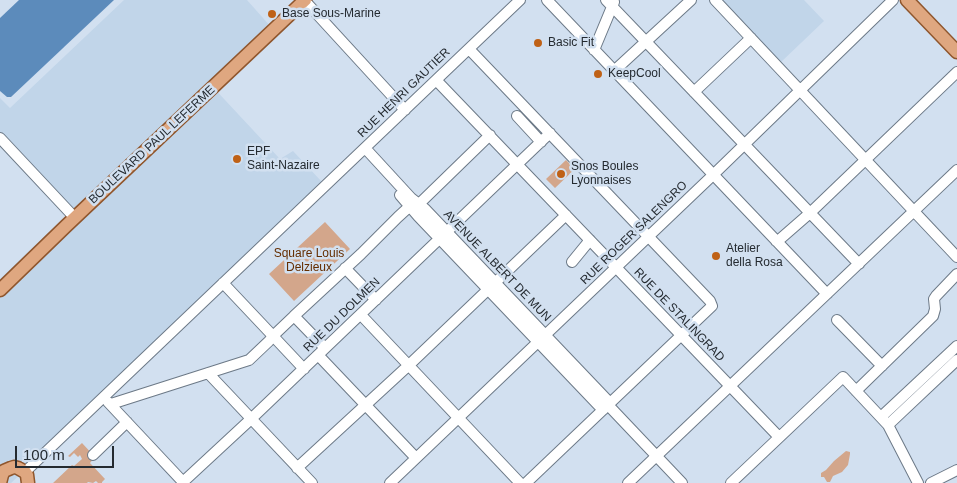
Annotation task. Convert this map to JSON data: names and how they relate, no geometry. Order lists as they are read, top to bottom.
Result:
{
  "streets": {
    "main road": ["BOULEVARD PAUL LEFERME"],
    "street": [
      "RUE HENRI GAUTIER",
      "RUE ROGER SALENGRO",
      "AVENUE ALBERT DE MUN",
      "RUE DU DOLMEN",
      "RUE DE STALINGRAD"
    ]
  },
  "crossings": [
    ["RUE HENRI GAUTIER", "AVENUE ALBERT DE MUN"],
    ["RUE HENRI GAUTIER", "RUE DE STALINGRAD"],
    ["RUE ROGER SALENGRO", "AVENUE ALBERT DE MUN"],
    ["RUE ROGER SALENGRO", "RUE DE STALINGRAD"],
    ["AVENUE ALBERT DE MUN", "RUE DU DOLMEN"],
    ["RUE DU DOLMEN", "RUE DE STALINGRAD"]
  ],
  "parks": ["Square Louis Delzieux"],
  "places": [
    "Base Sous-Marine",
    "Basic Fit",
    "KeepCool",
    "EPF Saint-Nazaire",
    "Snos Boules Lyonnaises",
    "Atelier della Rosa"
  ],
  "scale_bar": "100 m"
}
